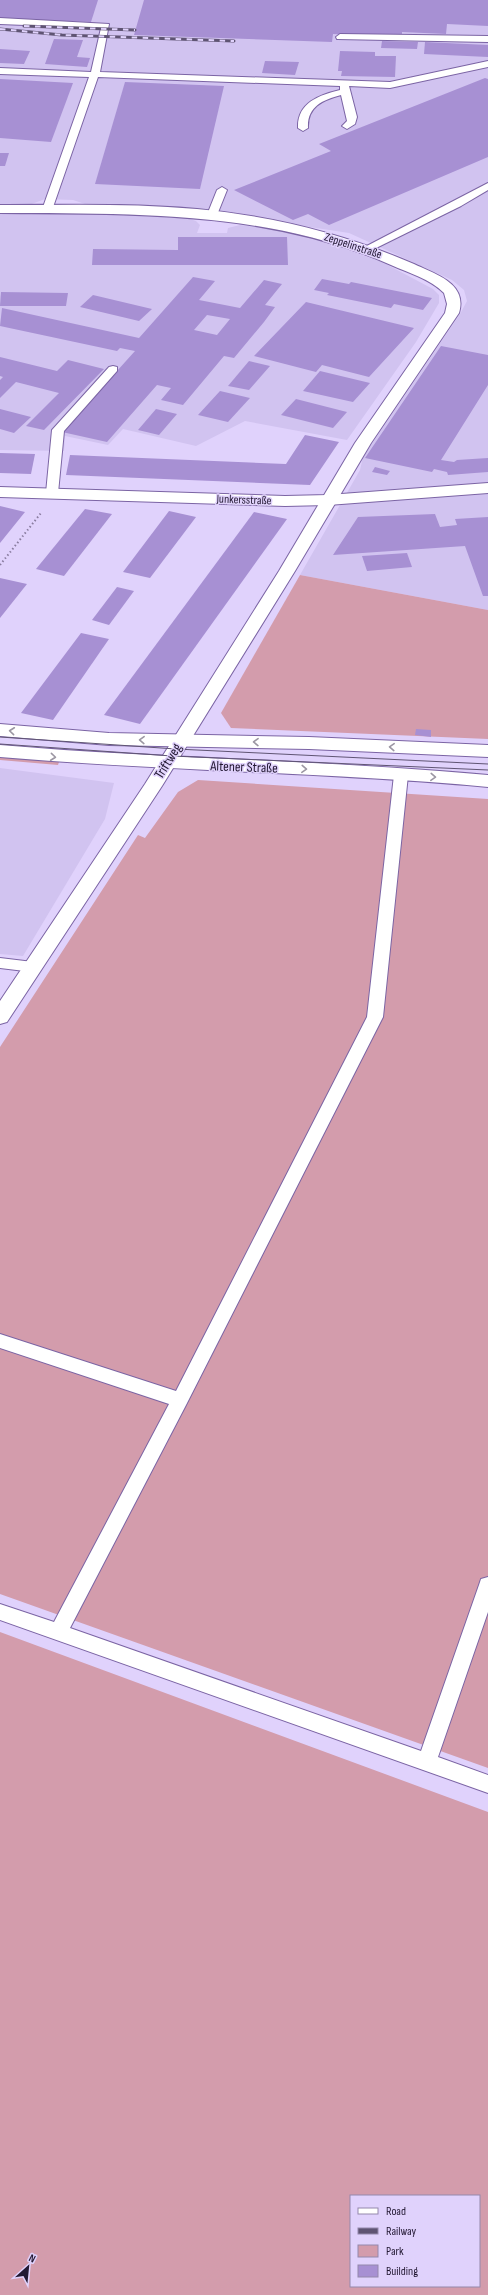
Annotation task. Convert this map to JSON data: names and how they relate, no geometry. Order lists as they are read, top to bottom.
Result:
{
  "streets": {
    "street": [
      "Zeppelinstraße",
      "Junkersstraße",
      "Triftweg",
      "Altener Straße"
    ]
  },
  "crossings": [
    ["Zeppelinstraße", "Junkersstraße"],
    ["Zeppelinstraße", "Triftweg"],
    ["Junkersstraße", "Triftweg"],
    ["Triftweg", "Altener Straße"]
  ],
  "legend": [
    "Road",
    "Railway",
    "Park",
    "Building"
  ],
  "north": "top right"
}
